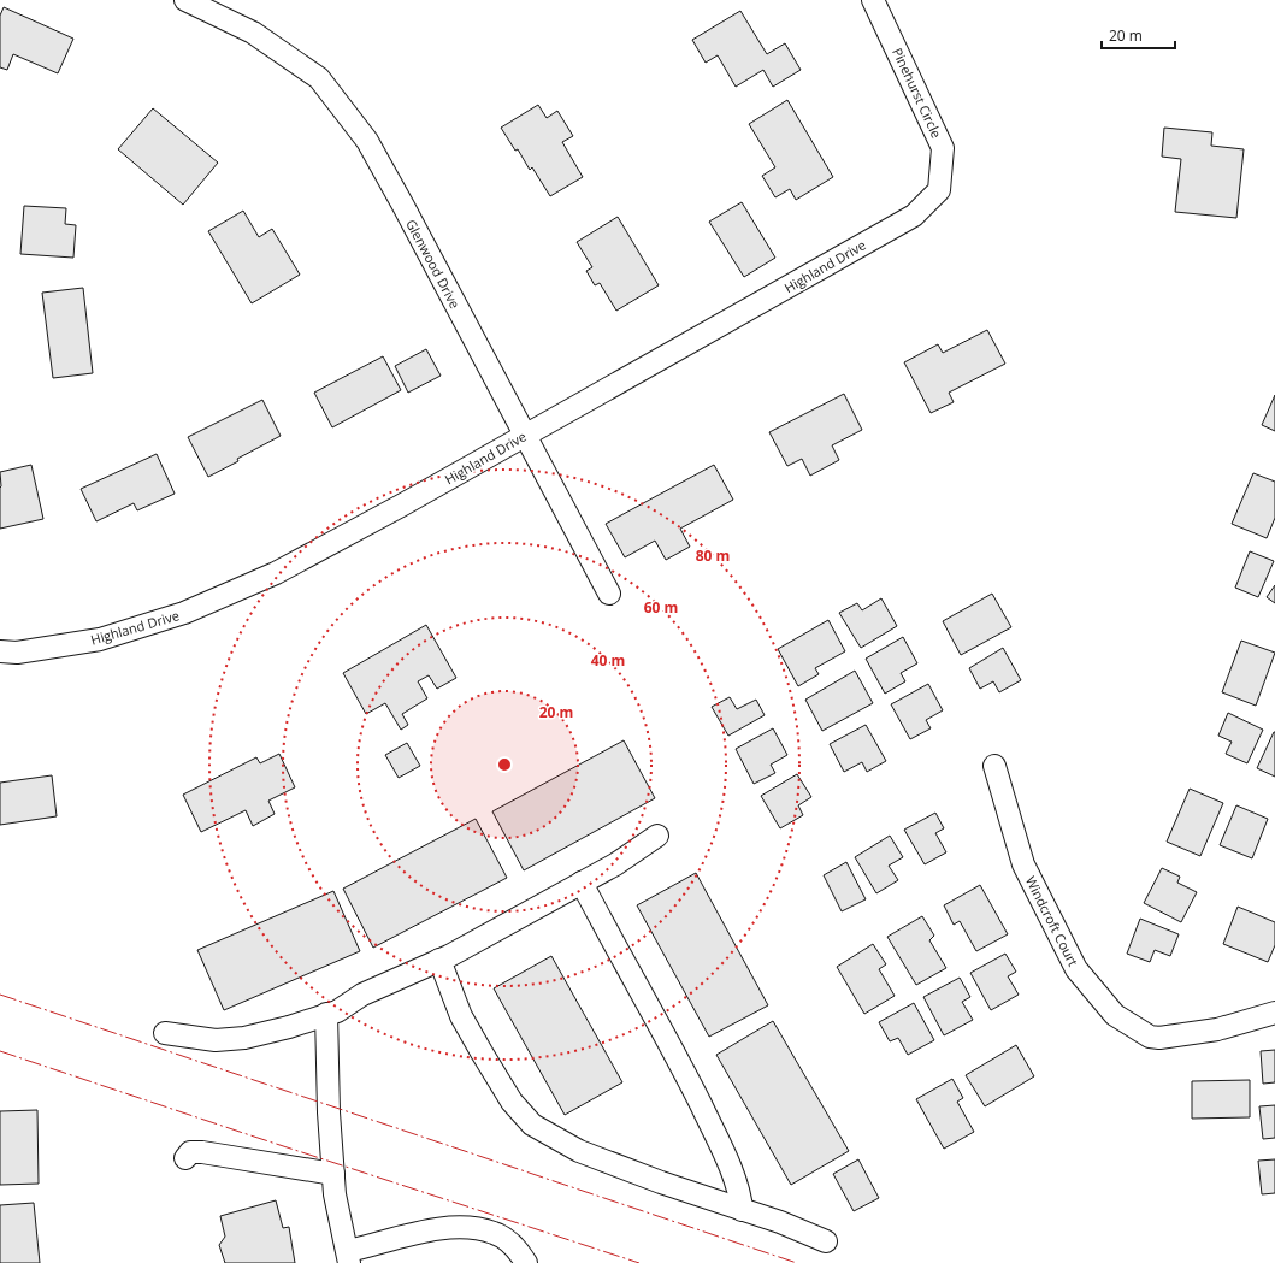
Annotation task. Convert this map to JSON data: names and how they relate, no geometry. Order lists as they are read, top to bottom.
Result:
{
  "streets": {
    "street": [
      "Pinehurst Circle",
      "Glenwood Drive",
      "Highland Drive",
      "Windcroft Court"
    ]
  },
  "crossings": [
    ["Pinehurst Circle", "Highland Drive"],
    ["Glenwood Drive", "Highland Drive"]
  ],
  "scale_bar": "20 m",
  "rings": [
    "80 m",
    "60 m",
    "40 m",
    "20 m"
  ]
}
